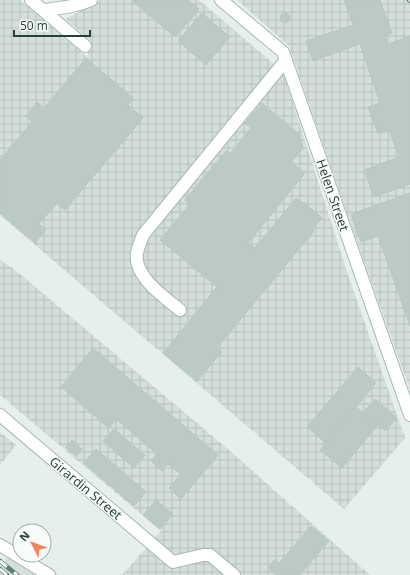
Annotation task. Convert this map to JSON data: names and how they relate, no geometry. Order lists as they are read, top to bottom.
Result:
{
  "streets": {
    "street": ["Helen Street", "Girardin Street"]
  },
  "scale_bar": "50 m",
  "north": "top left"
}
